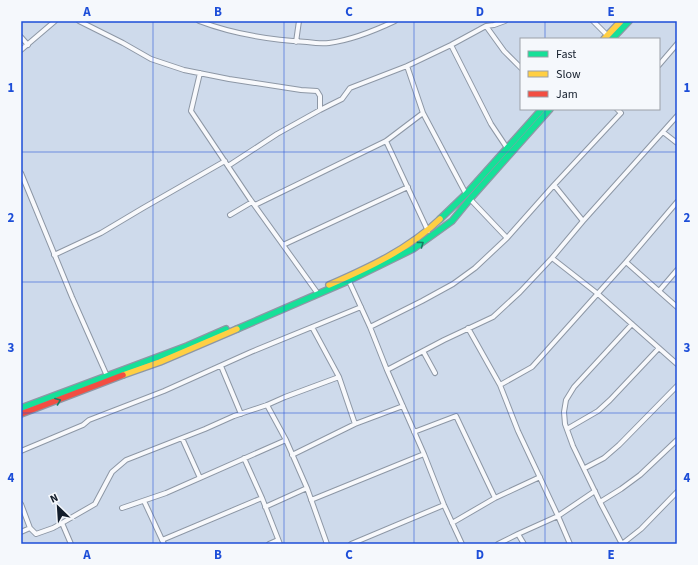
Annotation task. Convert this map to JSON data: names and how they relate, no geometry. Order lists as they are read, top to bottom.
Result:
{
  "legend": ["Fast", "Slow", "Jam"],
  "north": "top left",
  "grid": {
    "columns": [
      "A",
      "B",
      "C",
      "D",
      "E"
    ],
    "rows": [
      "1",
      "2",
      "3",
      "4"
    ]
  }
}
